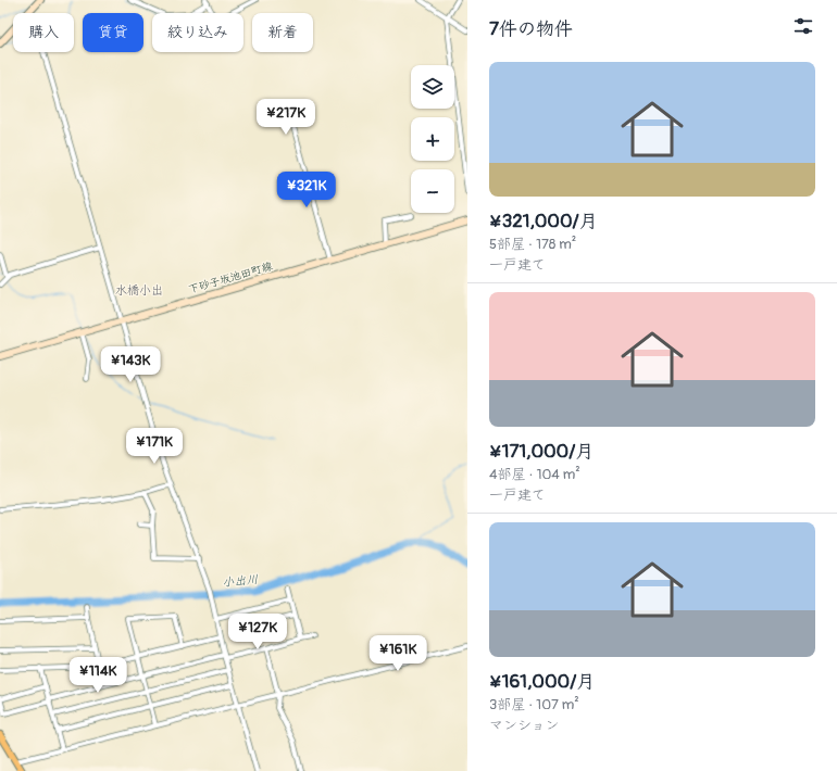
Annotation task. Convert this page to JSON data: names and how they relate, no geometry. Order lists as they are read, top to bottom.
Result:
{
  "streets": {
    "main road": ["下砂子坂池田町線"]
  },
  "districts": ["水橋小出"],
  "water": ["小出川"],
  "page": {
    "heading": "7件の物件",
    "chip": [
      "購入",
      "賃貸",
      "絞り込み",
      "新着"
    ],
    "list": [
      {
        "name": "¥321,000/月",
        "note": "5部屋 · 178 m² · 一戸建て"
      },
      {
        "name": "¥171,000/月",
        "note": "4部屋 · 104 m² · 一戸建て"
      },
      {
        "name": "¥161,000/月",
        "note": "3部屋 · 107 m² · マンション"
      }
    ],
    "map_buttons": ["+", "−"],
    "price": [
      "¥217K",
      "¥321K",
      "¥143K",
      "¥171K",
      "¥127K",
      "¥161K",
      "¥114K"
    ]
  }
}
